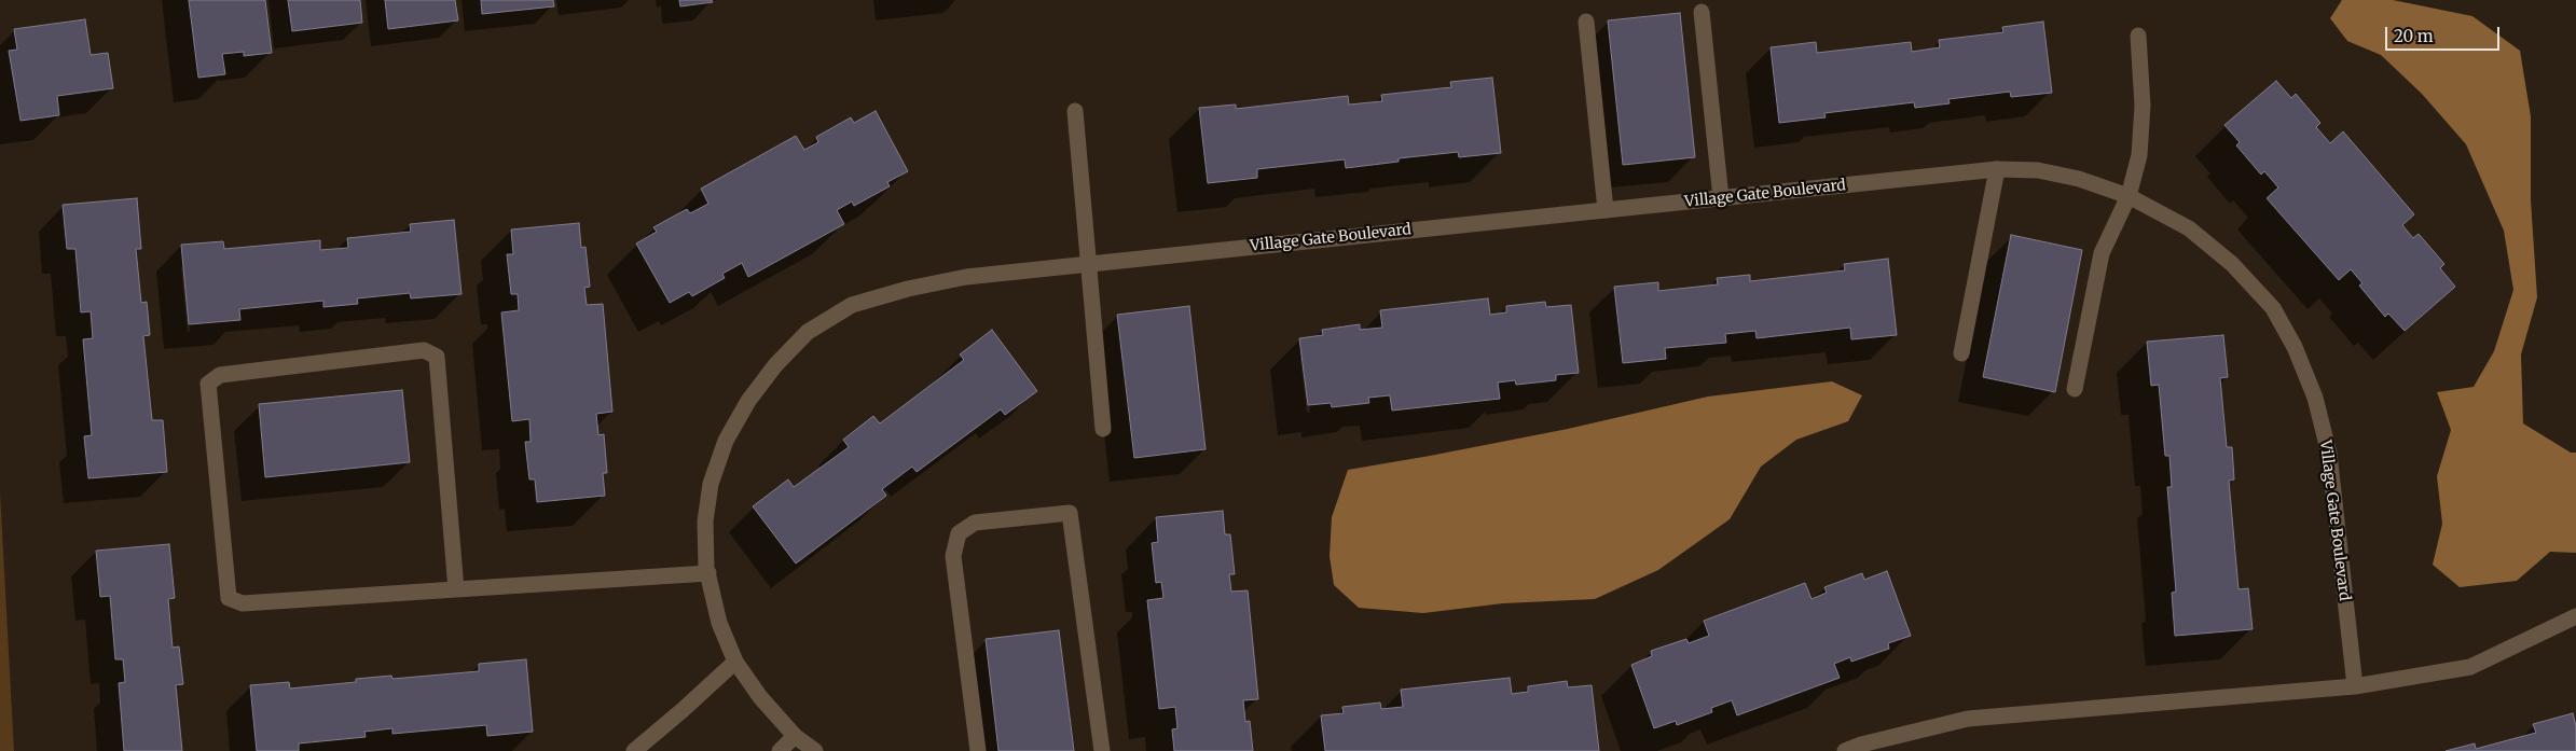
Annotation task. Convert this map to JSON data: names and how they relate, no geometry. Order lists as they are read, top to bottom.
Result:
{
  "streets": {
    "street": ["Village Gate Boulevard"]
  },
  "scale_bar": "20 m"
}
